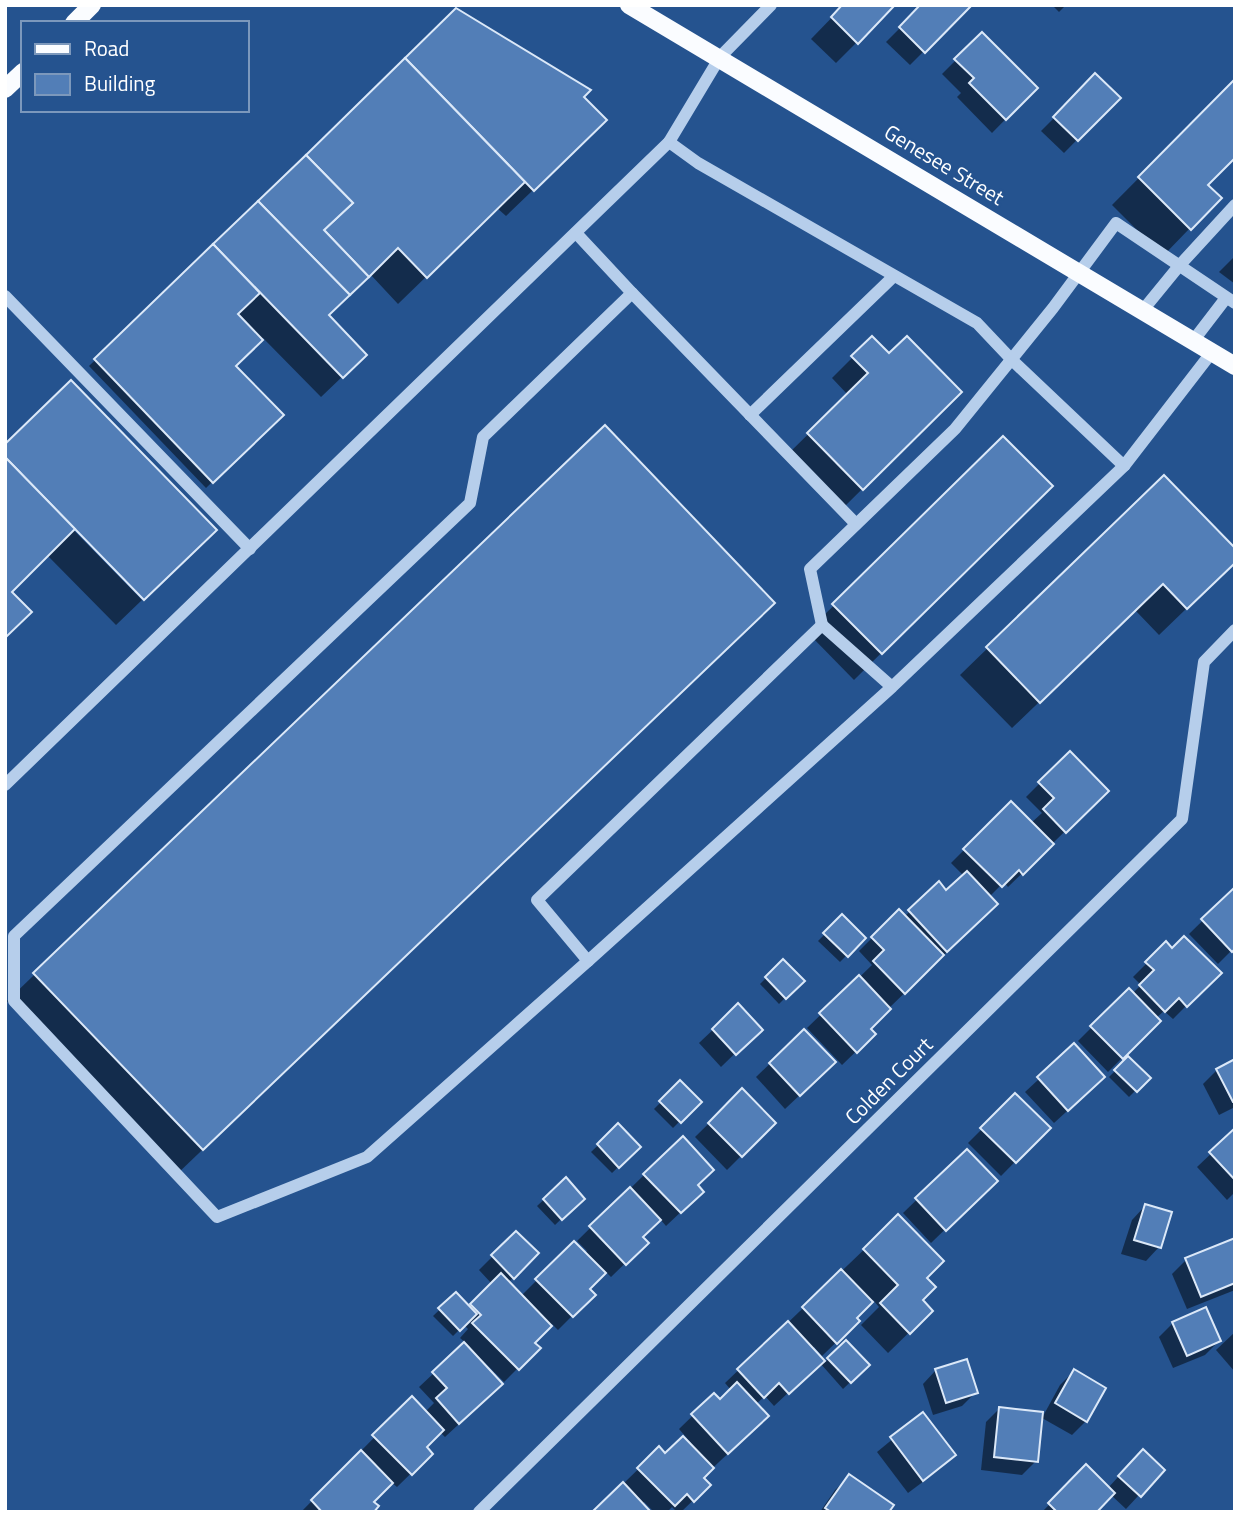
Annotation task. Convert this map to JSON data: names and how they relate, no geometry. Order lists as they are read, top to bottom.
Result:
{
  "streets": {
    "main road": ["Genesee Street"],
    "street": ["Colden Court"]
  },
  "legend": ["Road", "Building"]
}
